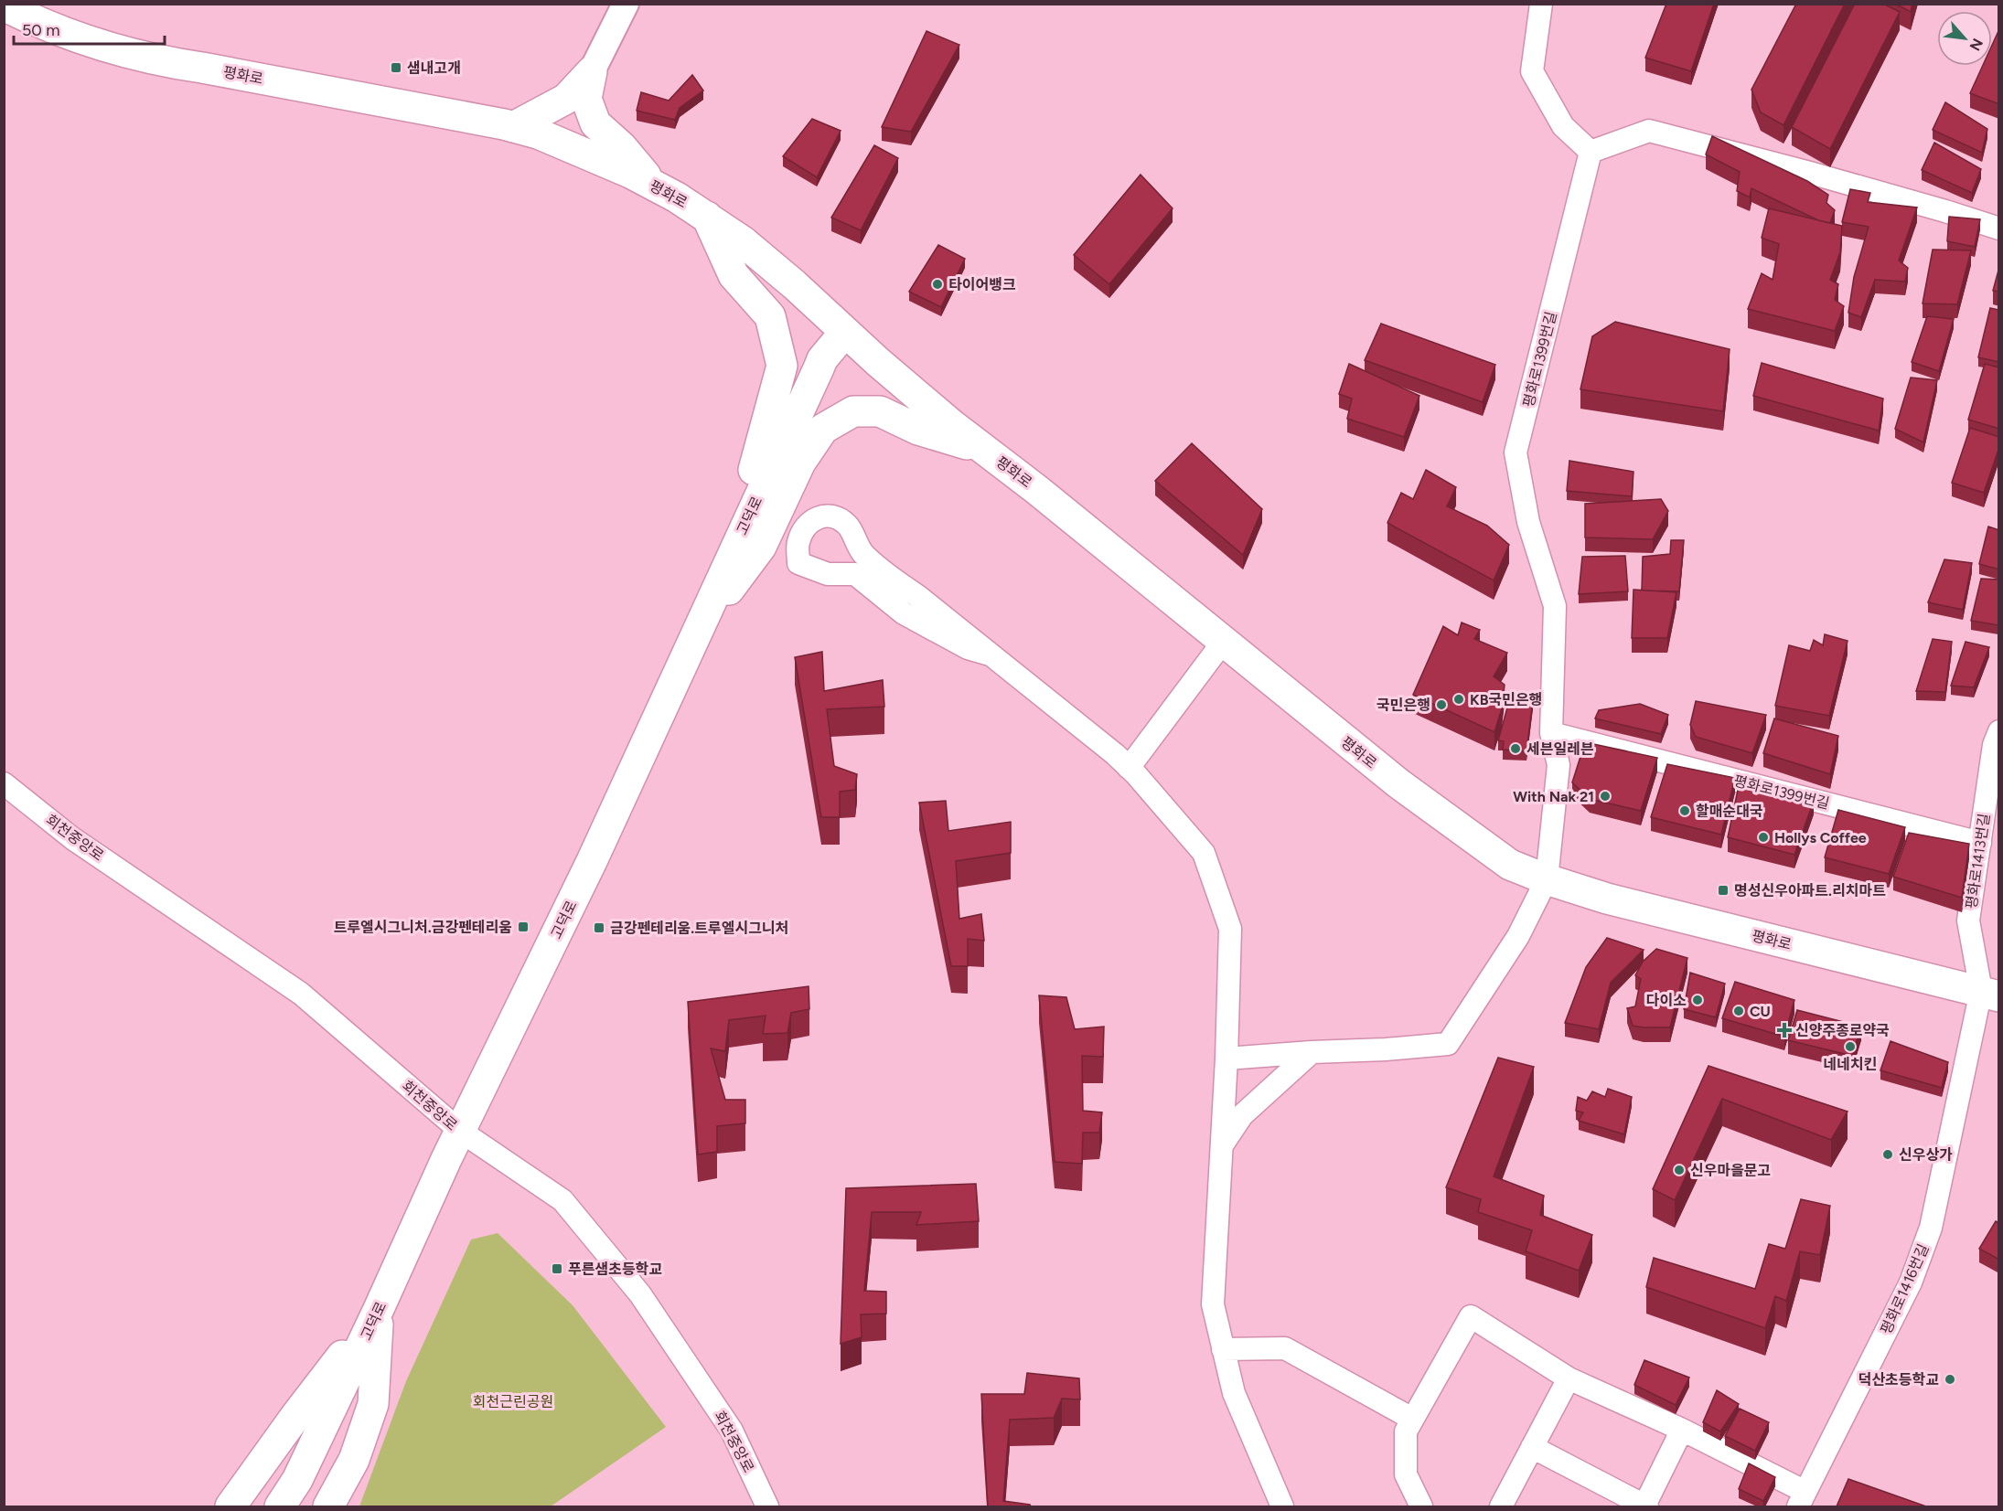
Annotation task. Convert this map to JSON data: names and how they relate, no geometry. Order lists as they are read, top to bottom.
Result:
{
  "streets": {
    "main road": ["평화로", "고덕로"],
    "street": [
      "평화로1399번길",
      "회천중앙로",
      "평화로1413번길",
      "평화로1416번길"
    ]
  },
  "crossings": [
    ["평화로", "평화로1399번길"],
    ["평화로", "고덕로"],
    ["평화로", "평화로1413번길"],
    ["평화로", "평화로1416번길"],
    ["평화로1399번길", "평화로1413번길"],
    ["고덕로", "회천중앙로"],
    ["평화로1413번길", "평화로1416번길"]
  ],
  "parks": ["회천근린공원"],
  "places": {
    "transit": [
      "샘내고개",
      "명성신우아파트.리치마트",
      "트루엘시그니처.금강펜테리움",
      "금강펜테리움.트루엘시그니처",
      "푸른샘초등학교"
    ],
    "other": [
      "타이어뱅크",
      "KB국민은행",
      "국민은행",
      "세븐일레븐",
      "With Nak 21",
      "할매순대국",
      "Hollys Coffee",
      "다이소",
      "CU",
      "네네치킨",
      "신우상가",
      "신우마을문고",
      "덕산초등학교"
    ],
    "health": ["신양주종로약국"]
  },
  "scale_bar": "50 m",
  "north": "bottom right"
}
